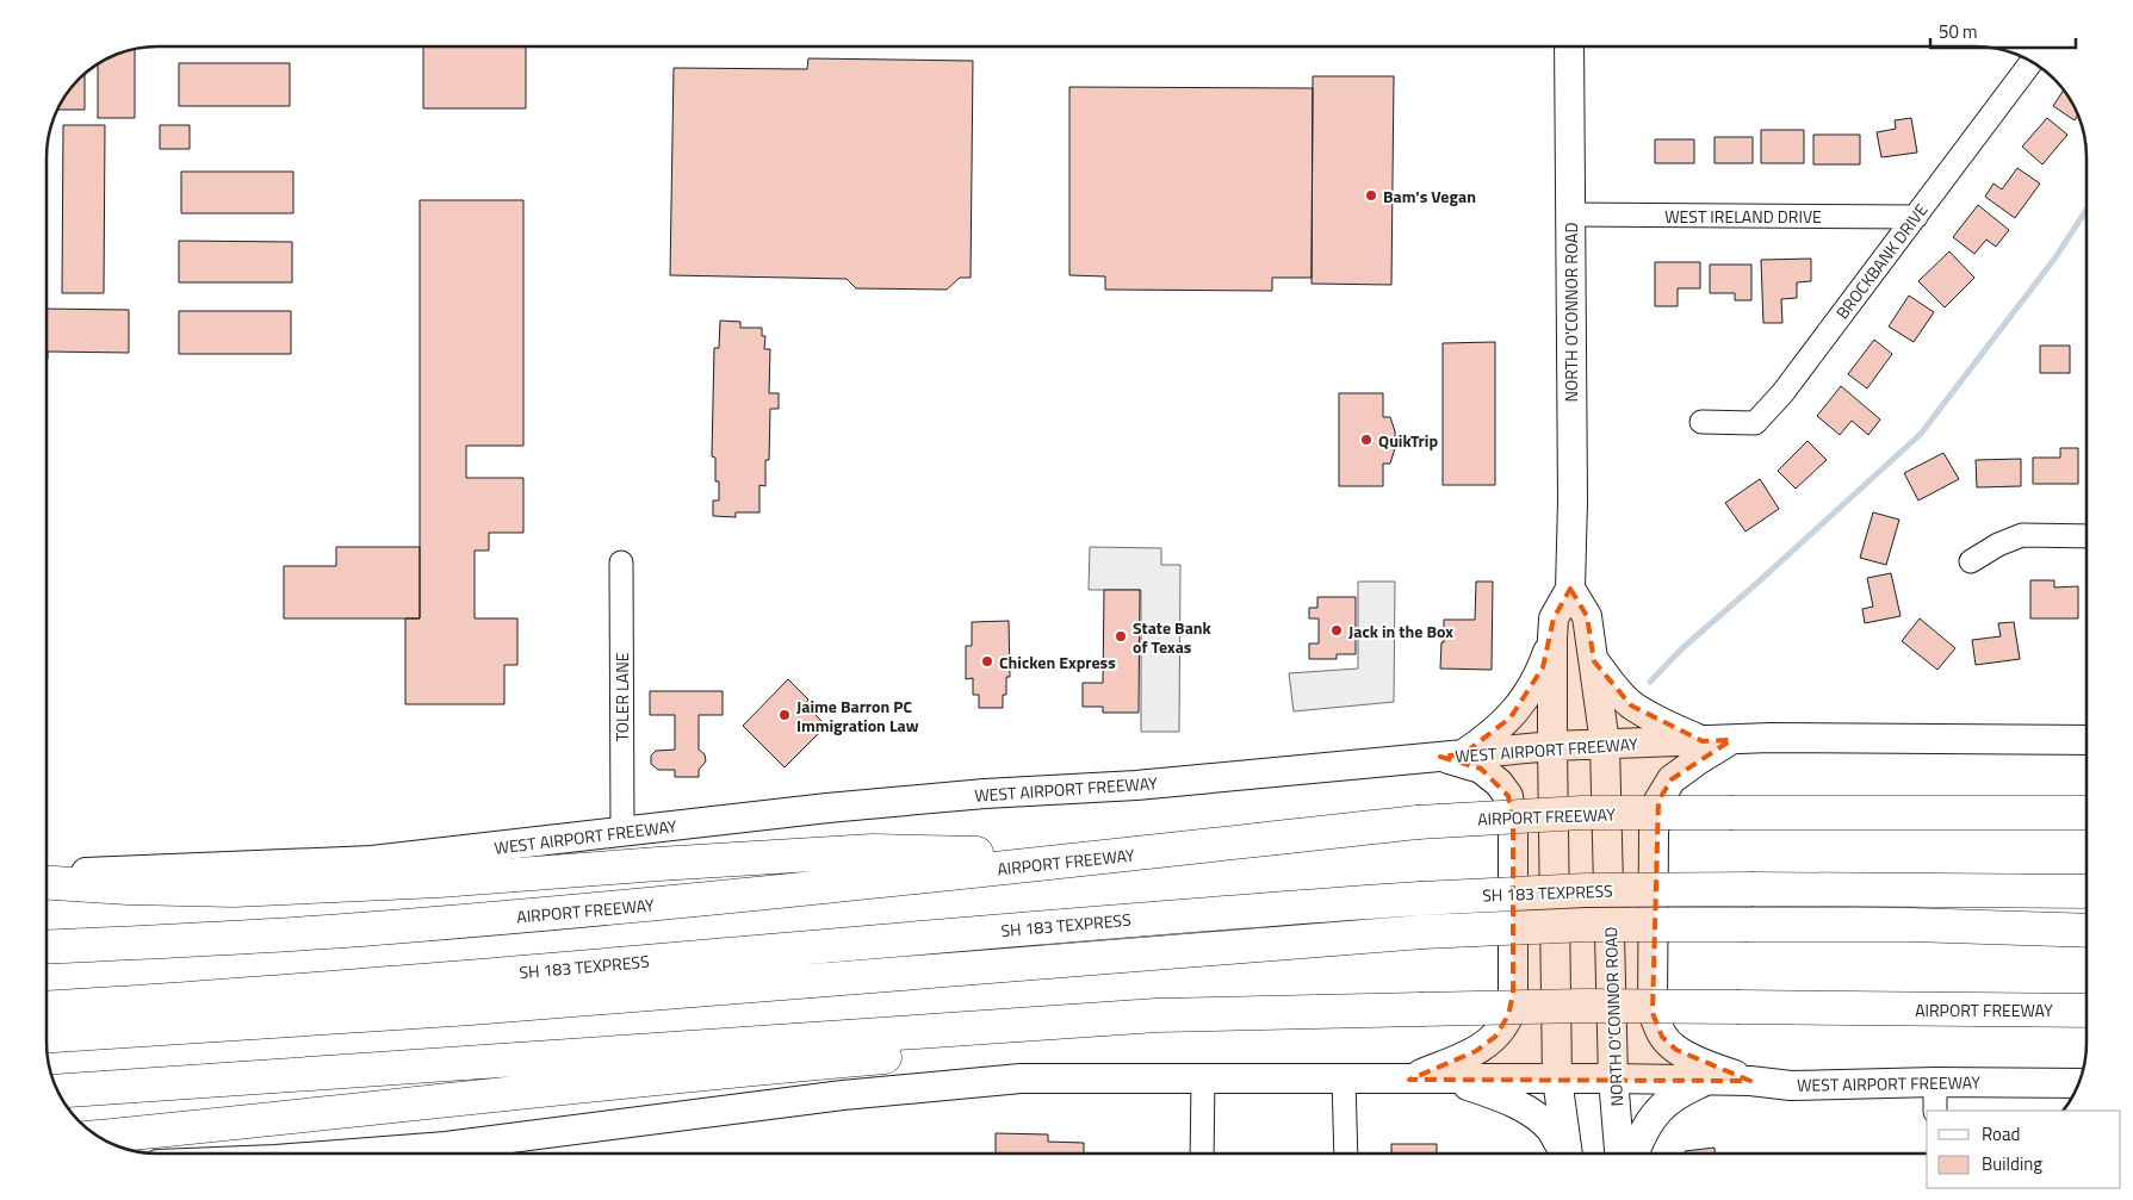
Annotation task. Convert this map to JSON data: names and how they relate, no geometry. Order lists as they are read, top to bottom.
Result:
{
  "streets": {
    "highway": ["AIRPORT FREEWAY", "SH 183 TEXPRESS"],
    "main road": ["NORTH O'CONNOR ROAD", "WEST AIRPORT FREEWAY"],
    "street": ["WEST IRELAND DRIVE", "BROCKBANK DRIVE", "TOLER LANE"]
  },
  "crossings": [
    ["WEST IRELAND DRIVE", "BROCKBANK DRIVE"],
    ["WEST IRELAND DRIVE", "NORTH O'CONNOR ROAD"],
    ["NORTH O'CONNOR ROAD", "WEST AIRPORT FREEWAY"],
    ["TOLER LANE", "WEST AIRPORT FREEWAY"]
  ],
  "places": [
    "Bam's Vegan",
    "QuikTrip",
    "Jack in the Box",
    "State Bank of Texas",
    "Chicken Express",
    "Jaime Barron PC Immigration Law"
  ],
  "legend": ["Road", "Building"],
  "scale_bar": "50 m"
}
